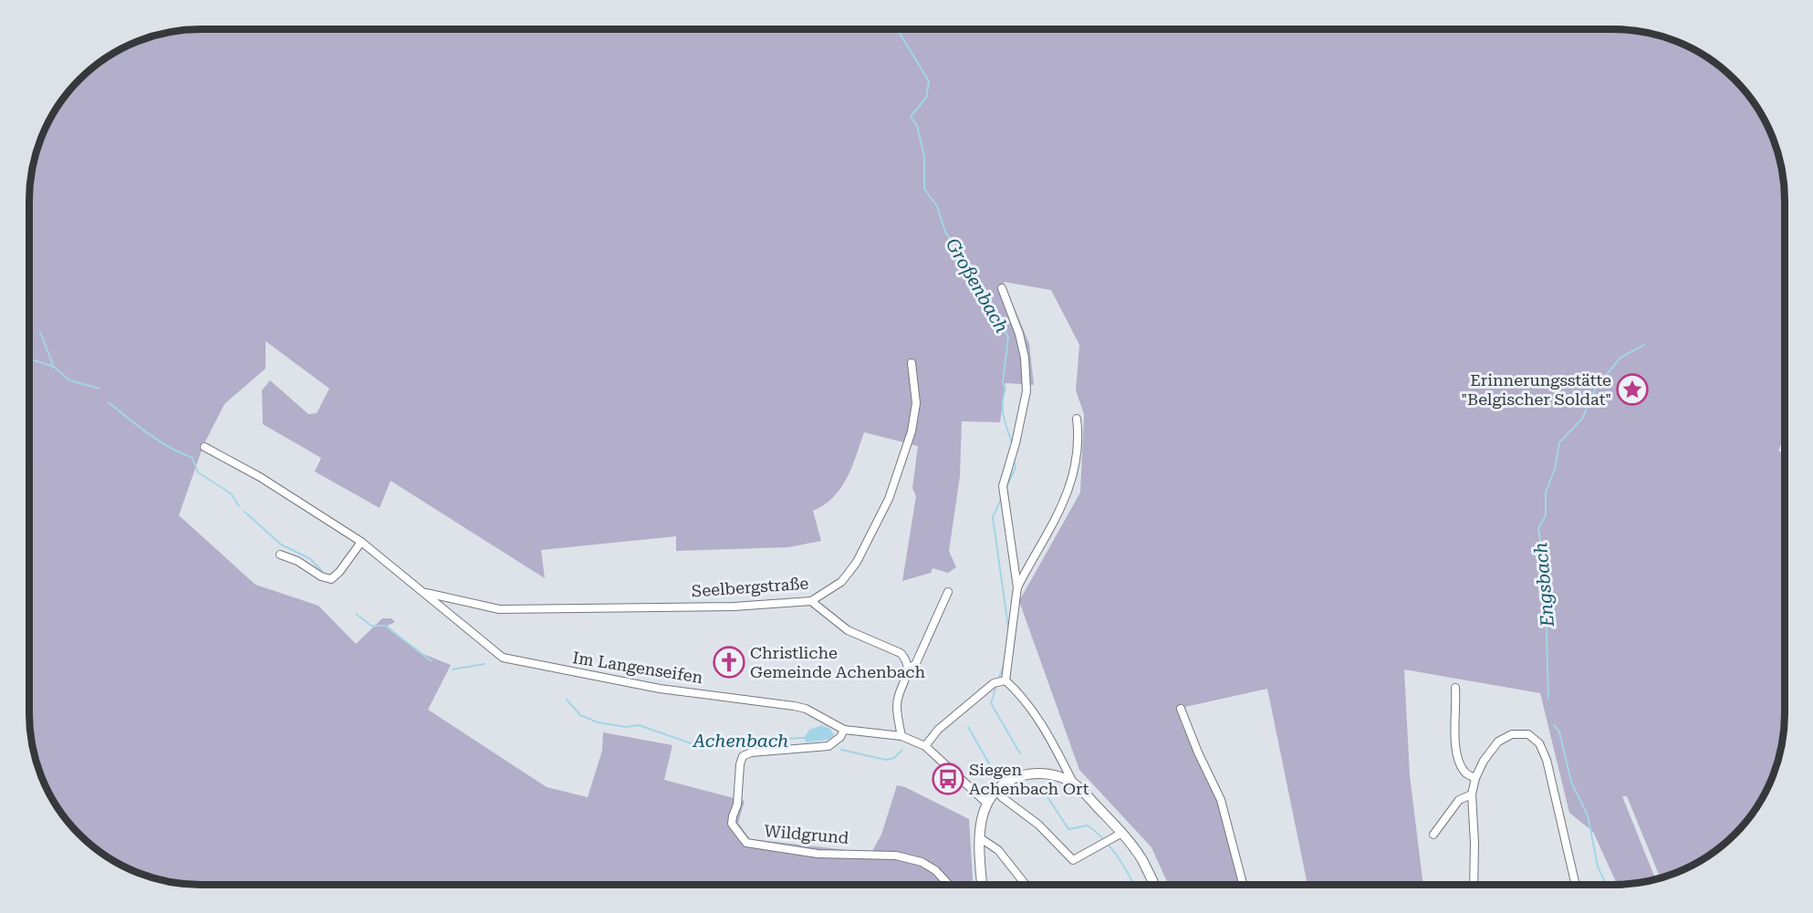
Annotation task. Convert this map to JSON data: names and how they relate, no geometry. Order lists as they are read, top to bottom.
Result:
{
  "streets": {
    "street": ["Seelbergstraße", "Im Langenseifen", "Wildgrund"]
  },
  "crossings": [
    ["Seelbergstraße", "Im Langenseifen"],
    ["Im Langenseifen", "Wildgrund"]
  ],
  "water": ["Großenbach", "Engsbach", "Achenbach"],
  "places": {
    "place": ["Erinnerungsstätte \"Belgischer Soldat\""],
    "church": ["Christliche Gemeinde Achenbach"],
    "bus stop": ["Siegen Achenbach Ort"]
  }
}
